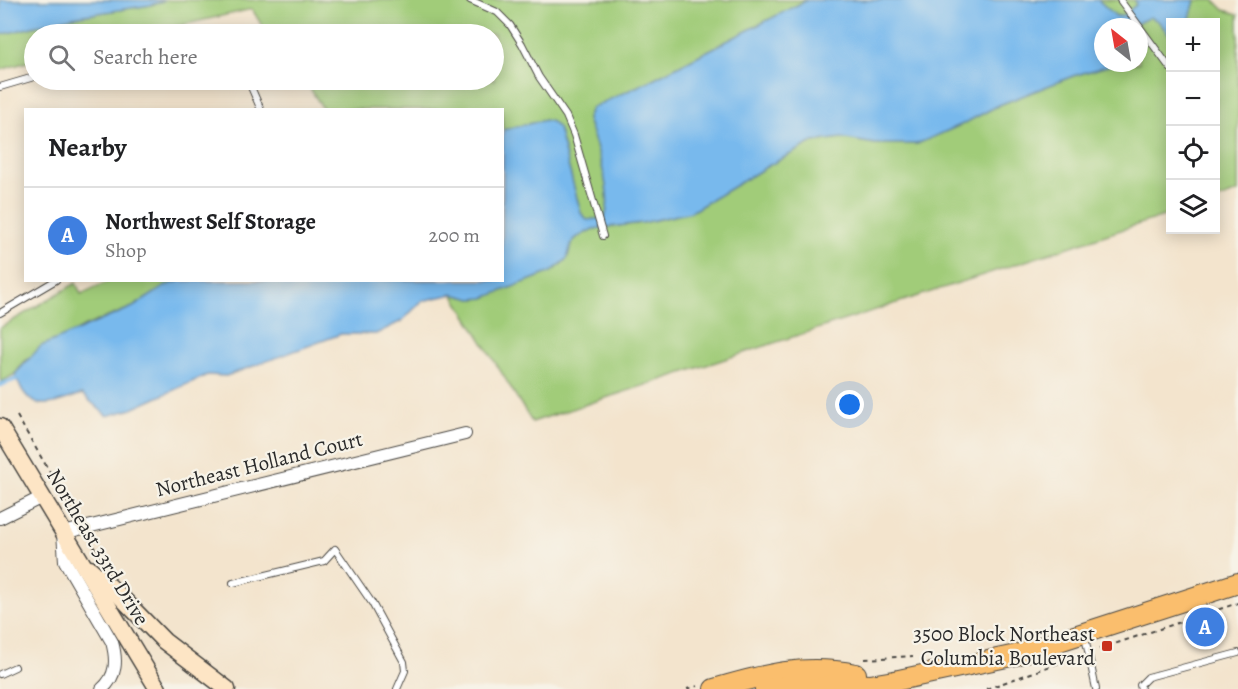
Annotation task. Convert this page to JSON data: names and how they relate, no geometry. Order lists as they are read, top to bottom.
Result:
{
  "streets": {
    "main road": ["Northeast 33rd Drive"],
    "street": ["Northeast Holland Court"]
  },
  "crossings": [
    ["Northeast Holland Court", "Northeast 33rd Drive"]
  ],
  "places": {
    "transit": ["3500 Block Northeast Columbia Boulevard"]
  },
  "north": "top left",
  "page": {
    "map_buttons": ["+", "−"],
    "search": "Search here",
    "heading": "Nearby",
    "list": [
      {
        "mark": "A",
        "name": "Northwest Self Storage",
        "note": "Shop",
        "value": "200 m"
      }
    ],
    "pins": "A"
  }
}
